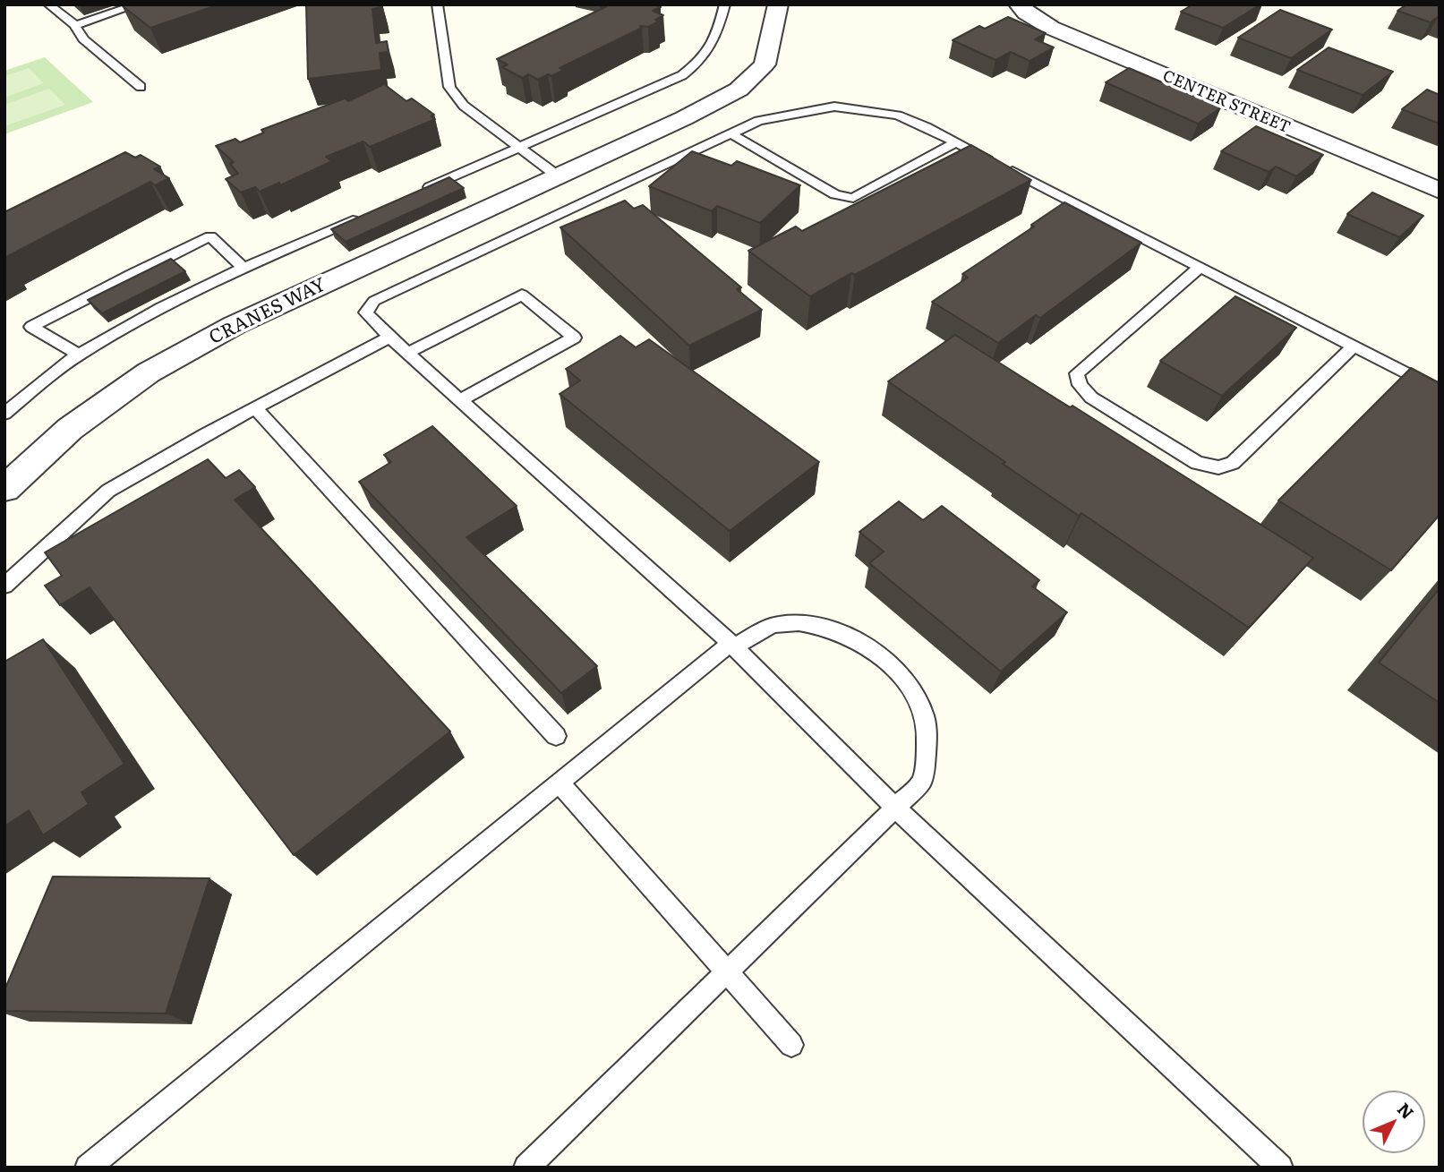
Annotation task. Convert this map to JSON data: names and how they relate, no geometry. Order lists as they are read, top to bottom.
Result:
{
  "streets": {
    "street": ["CENTER STREET", "CRANES WAY"]
  },
  "north": "top right"
}
